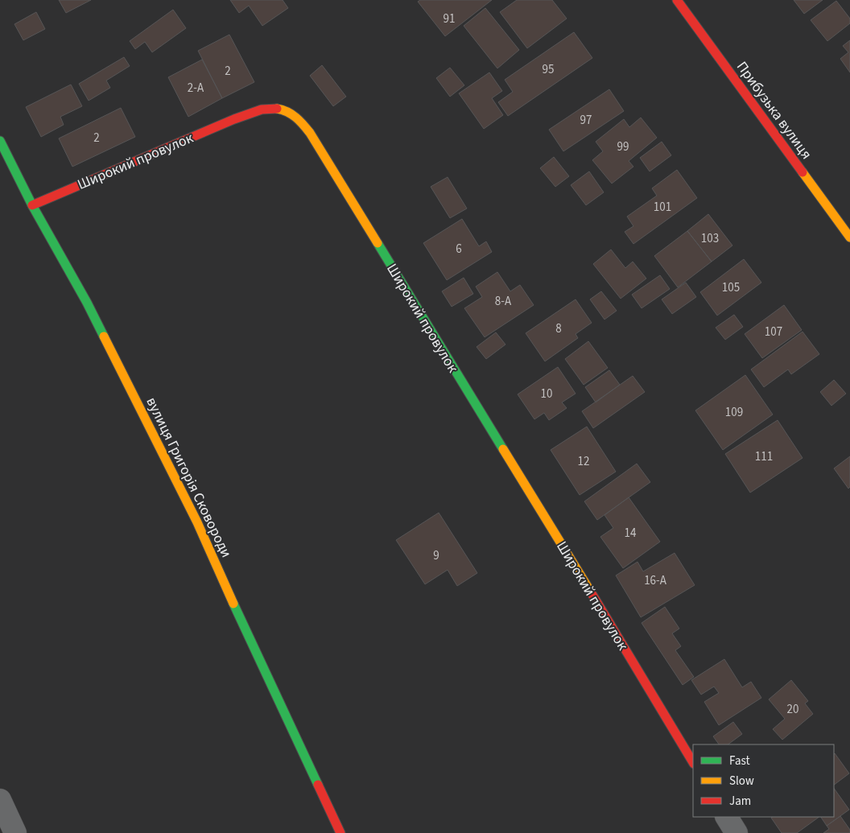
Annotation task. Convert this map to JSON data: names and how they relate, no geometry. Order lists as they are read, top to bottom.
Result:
{
  "streets": {
    "street": ["Прибузька вулиця", "Широкий провулок", "вулиця Григорія Сковороди"]
  },
  "crossings": [
    ["Широкий провулок", "вулиця Григорія Сковороди"]
  ],
  "house_numbers": [
    "91",
    "95",
    "2",
    "2-А",
    "97",
    "2",
    "99",
    "101",
    "103",
    "6",
    "105",
    "8-А",
    "8",
    "107",
    "10",
    "109",
    "111",
    "12",
    "14",
    "9",
    "16-А",
    "20"
  ],
  "legend": ["Fast", "Slow", "Jam"]
}
